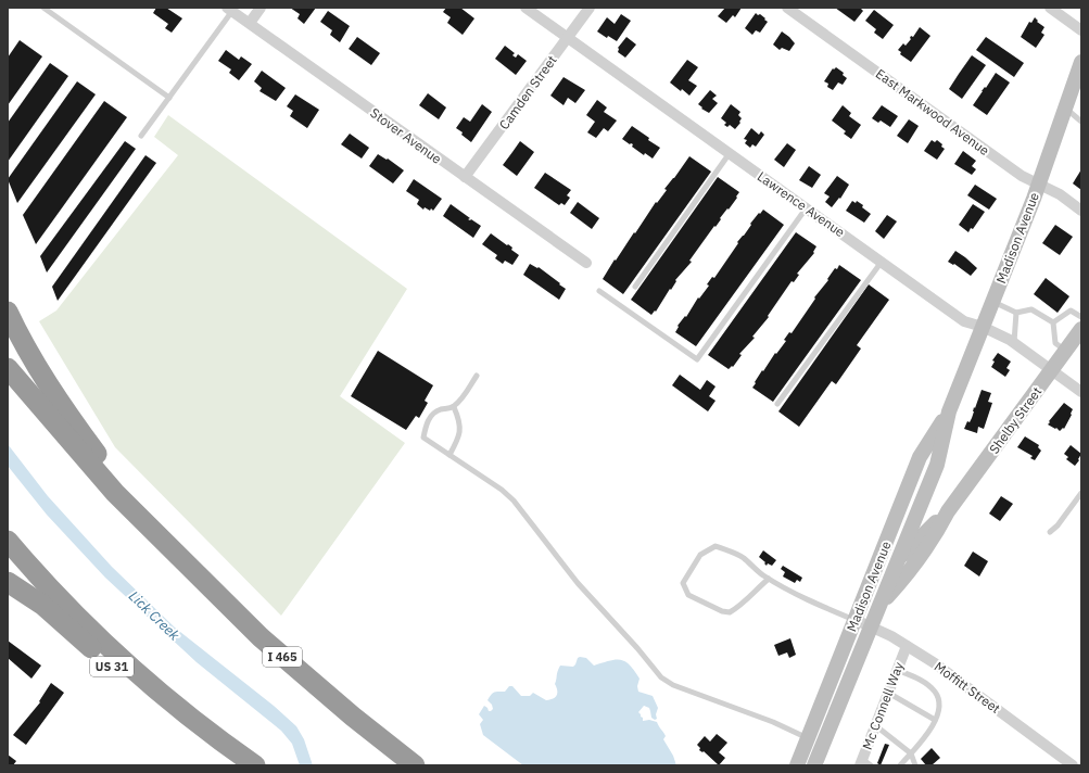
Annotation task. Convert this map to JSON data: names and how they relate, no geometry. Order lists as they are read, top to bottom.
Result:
{
  "streets": {
    "highway": ["I 465", "US 31"],
    "main road": ["Madison Avenue", "Shelby Street"],
    "street": [
      "Camden Street",
      "East Markwood Avenue",
      "Stover Avenue",
      "Lawrence Avenue",
      "Moffitt Street",
      "Mc Connell Way"
    ]
  },
  "crossings": [
    ["Camden Street", "Stover Avenue"],
    ["Camden Street", "Lawrence Avenue"],
    ["East Markwood Avenue", "Madison Avenue"],
    ["Lawrence Avenue", "Madison Avenue"],
    ["Lawrence Avenue", "Shelby Street"],
    ["Madison Avenue", "Shelby Street"],
    ["Madison Avenue", "Moffitt Street"],
    ["Moffitt Street", "Mc Connell Way"]
  ],
  "water": ["Lick Creek"]
}
